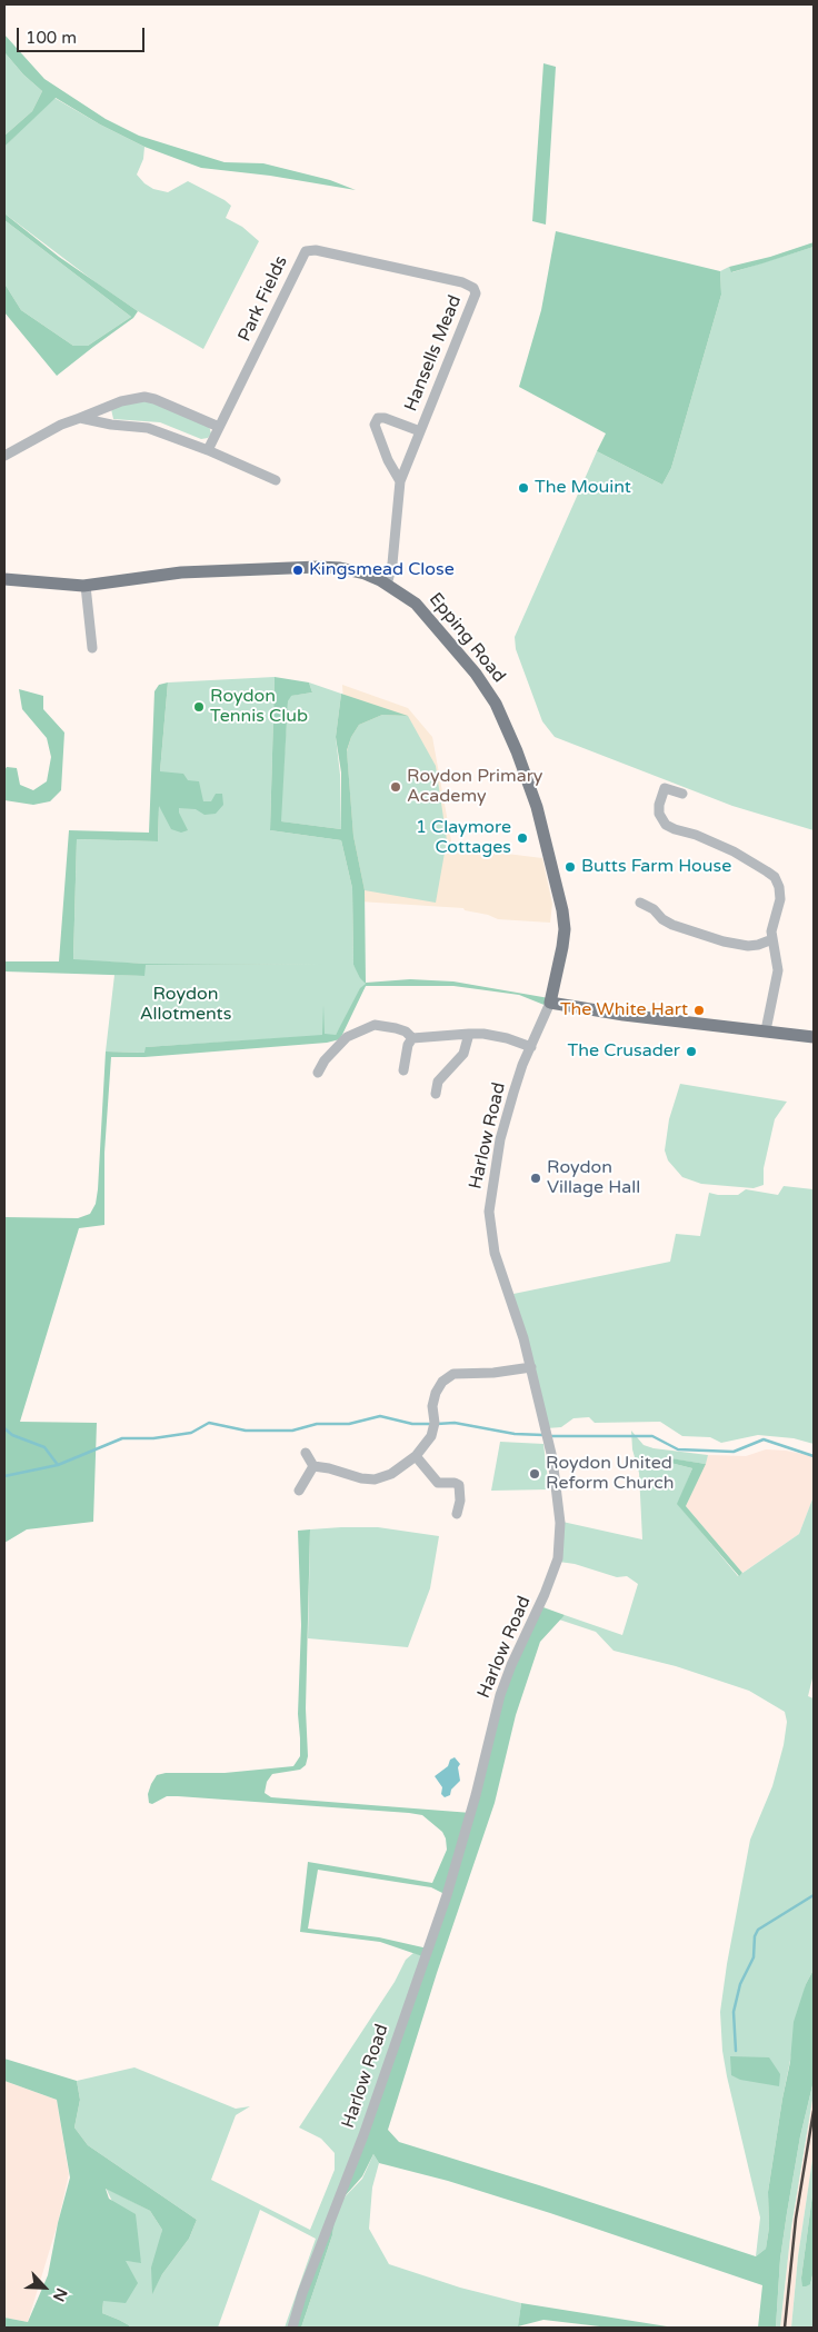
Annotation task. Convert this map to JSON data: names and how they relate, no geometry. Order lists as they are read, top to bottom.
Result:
{
  "streets": {
    "main road": ["Epping Road"],
    "street": ["Park Fields", "Hansells Mead", "Harlow Road"]
  },
  "crossings": [
    ["Park Fields", "Hansells Mead"],
    ["Hansells Mead", "Epping Road"],
    ["Epping Road", "Harlow Road"]
  ],
  "parks": ["Roydon Allotments"],
  "places": [
    "The Mouint",
    "Kingsmead Close",
    "Roydon Tennis Club",
    "Roydon Primary Academy",
    "1 Claymore Cottages",
    "Butts Farm House",
    "The White Hart",
    "The Crusader",
    "Roydon Village Hall",
    "Roydon United Reform Church"
  ],
  "scale_bar": "100 m",
  "north": "bottom right"
}
